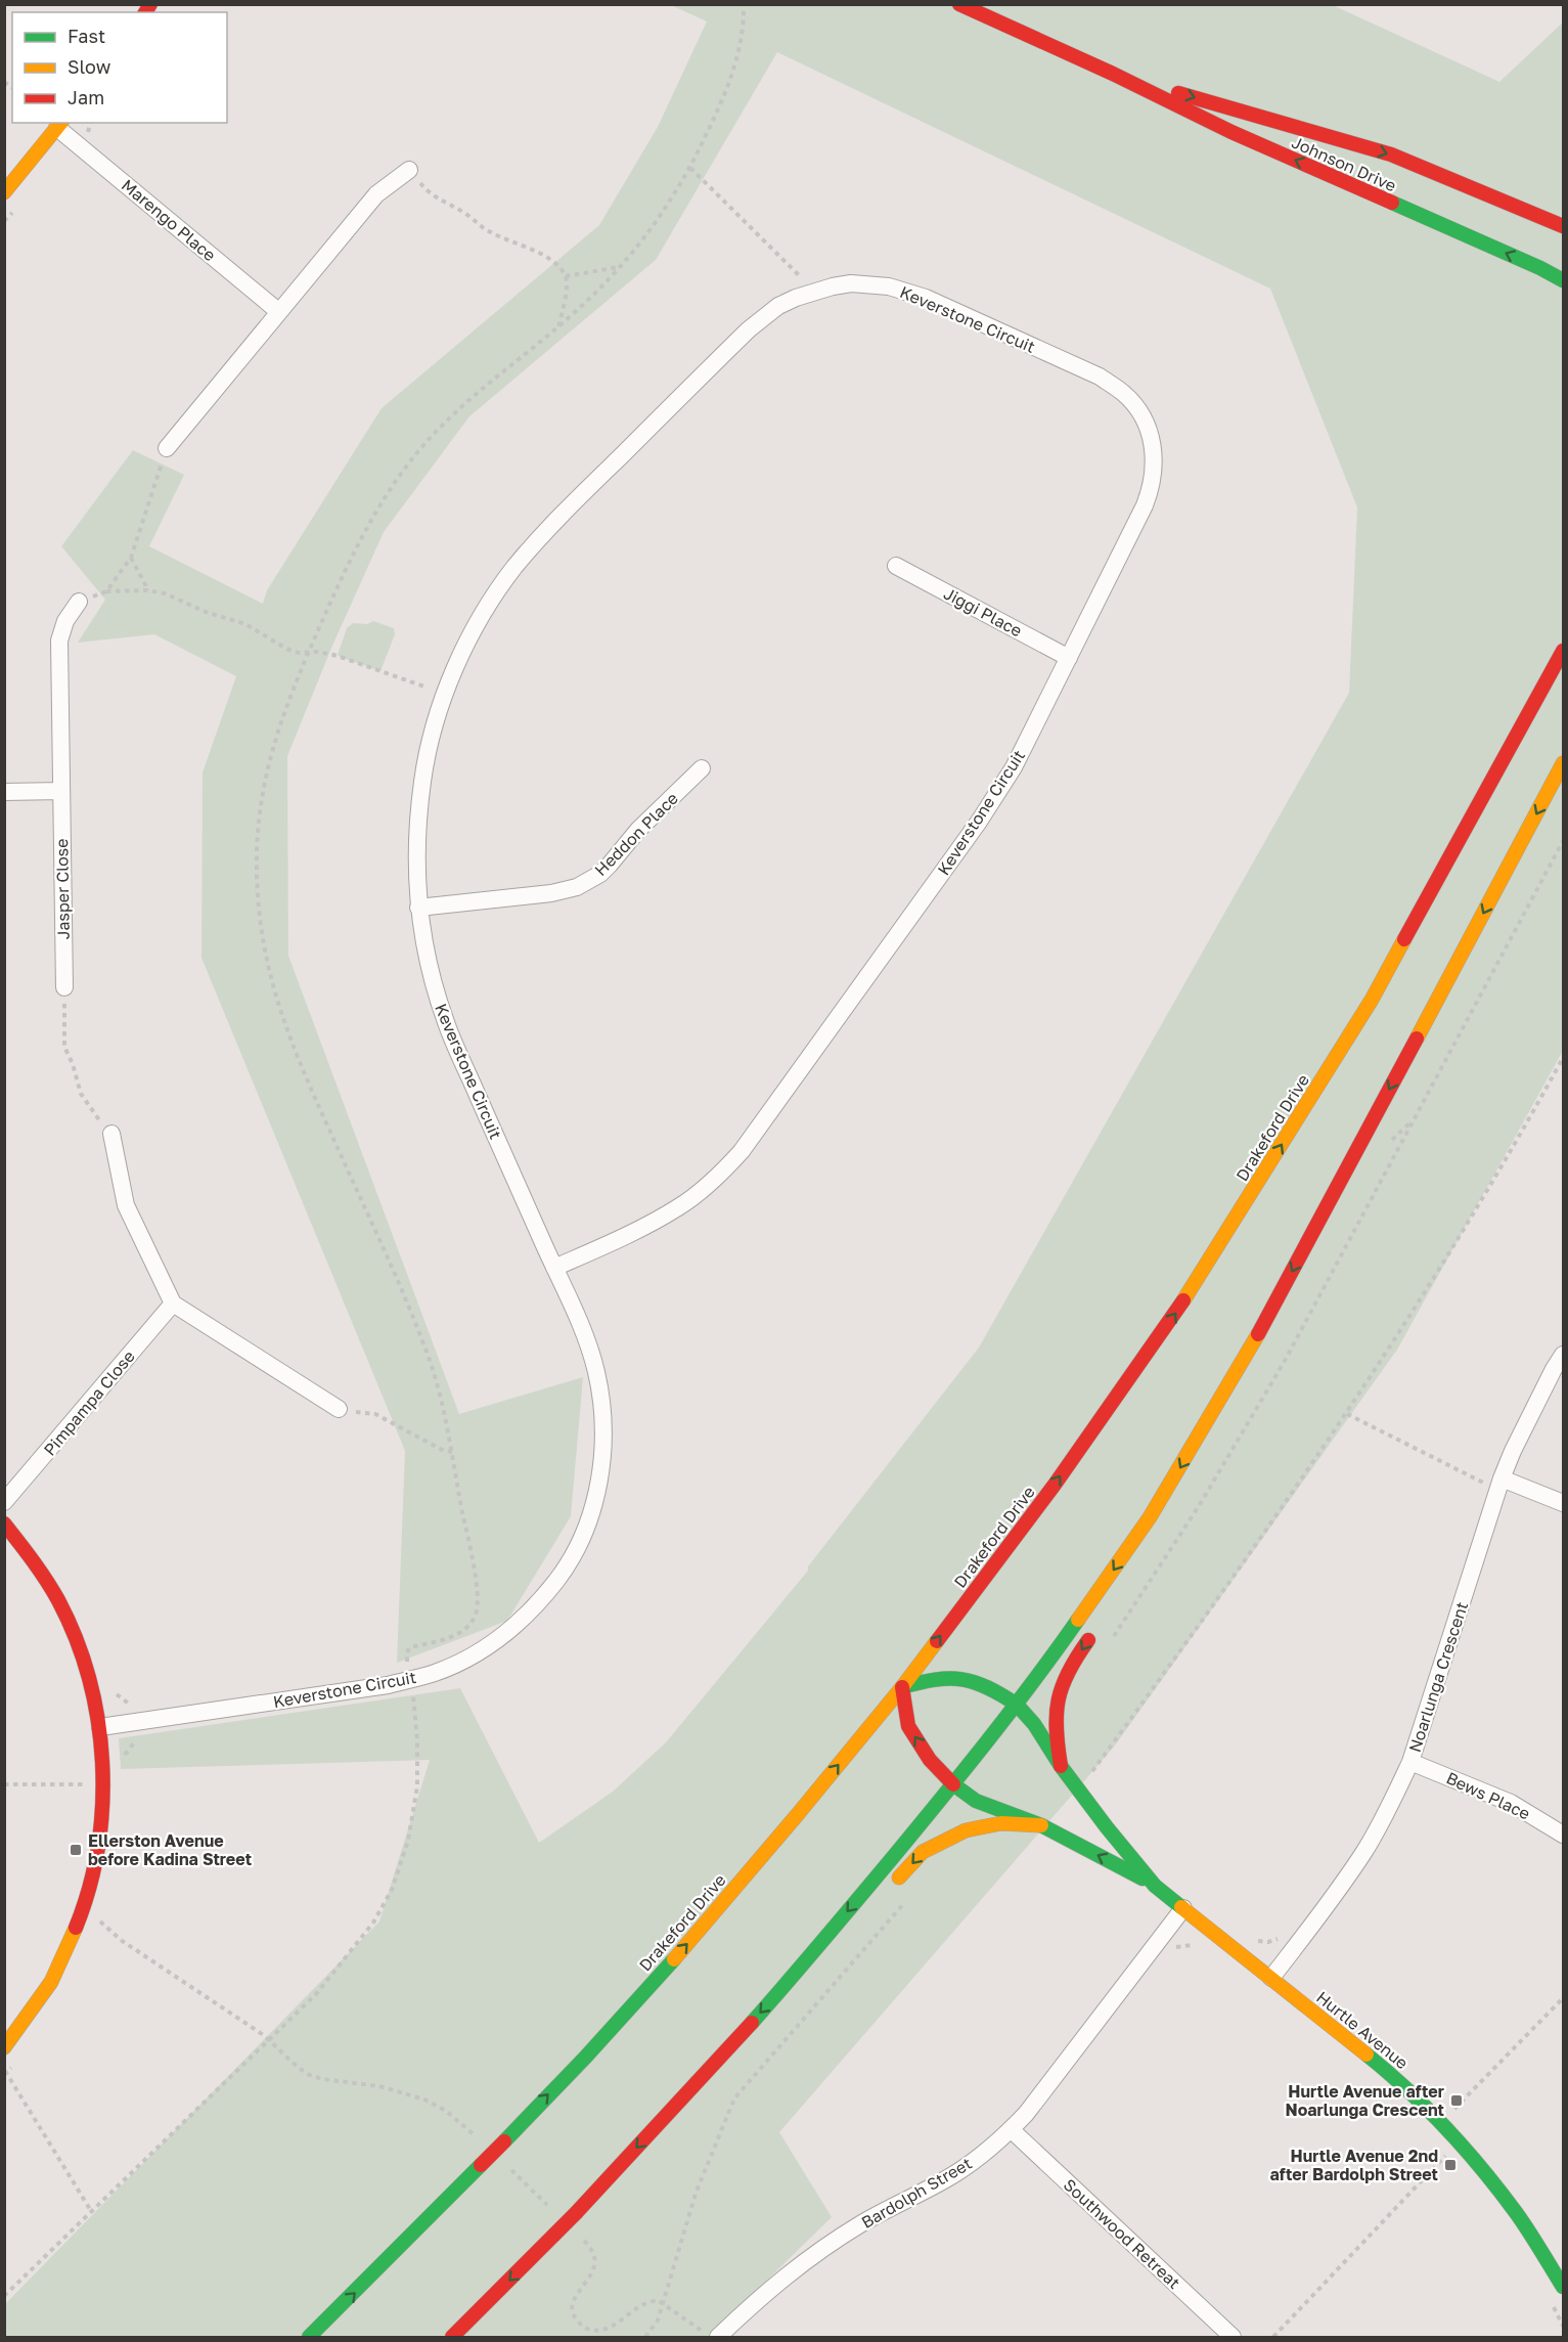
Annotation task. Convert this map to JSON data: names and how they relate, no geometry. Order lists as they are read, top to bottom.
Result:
{
  "streets": {
    "main road": ["Johnson Drive", "Drakeford Drive", "Hurtle Avenue"],
    "street": [
      "Marengo Place",
      "Keverstone Circuit",
      "Jiggi Place",
      "Heddon Place",
      "Jasper Close",
      "Pimpampa Close",
      "Noarlunga Crescent",
      "Bews Place",
      "Bardolph Street",
      "Southwood Retreat"
    ]
  },
  "crossings": [
    ["Keverstone Circuit", "Jiggi Place"],
    ["Keverstone Circuit", "Heddon Place"],
    ["Drakeford Drive", "Hurtle Avenue"],
    ["Noarlunga Crescent", "Bews Place"],
    ["Noarlunga Crescent", "Hurtle Avenue"],
    ["Hurtle Avenue", "Bardolph Street"],
    ["Bardolph Street", "Southwood Retreat"]
  ],
  "places": {
    "transit": ["Ellerston Avenue before Kadina Street", "Hurtle Avenue after Noarlunga Crescent", "Hurtle Avenue 2nd after Bardolph Street"]
  },
  "legend": ["Fast", "Slow", "Jam"]
}
